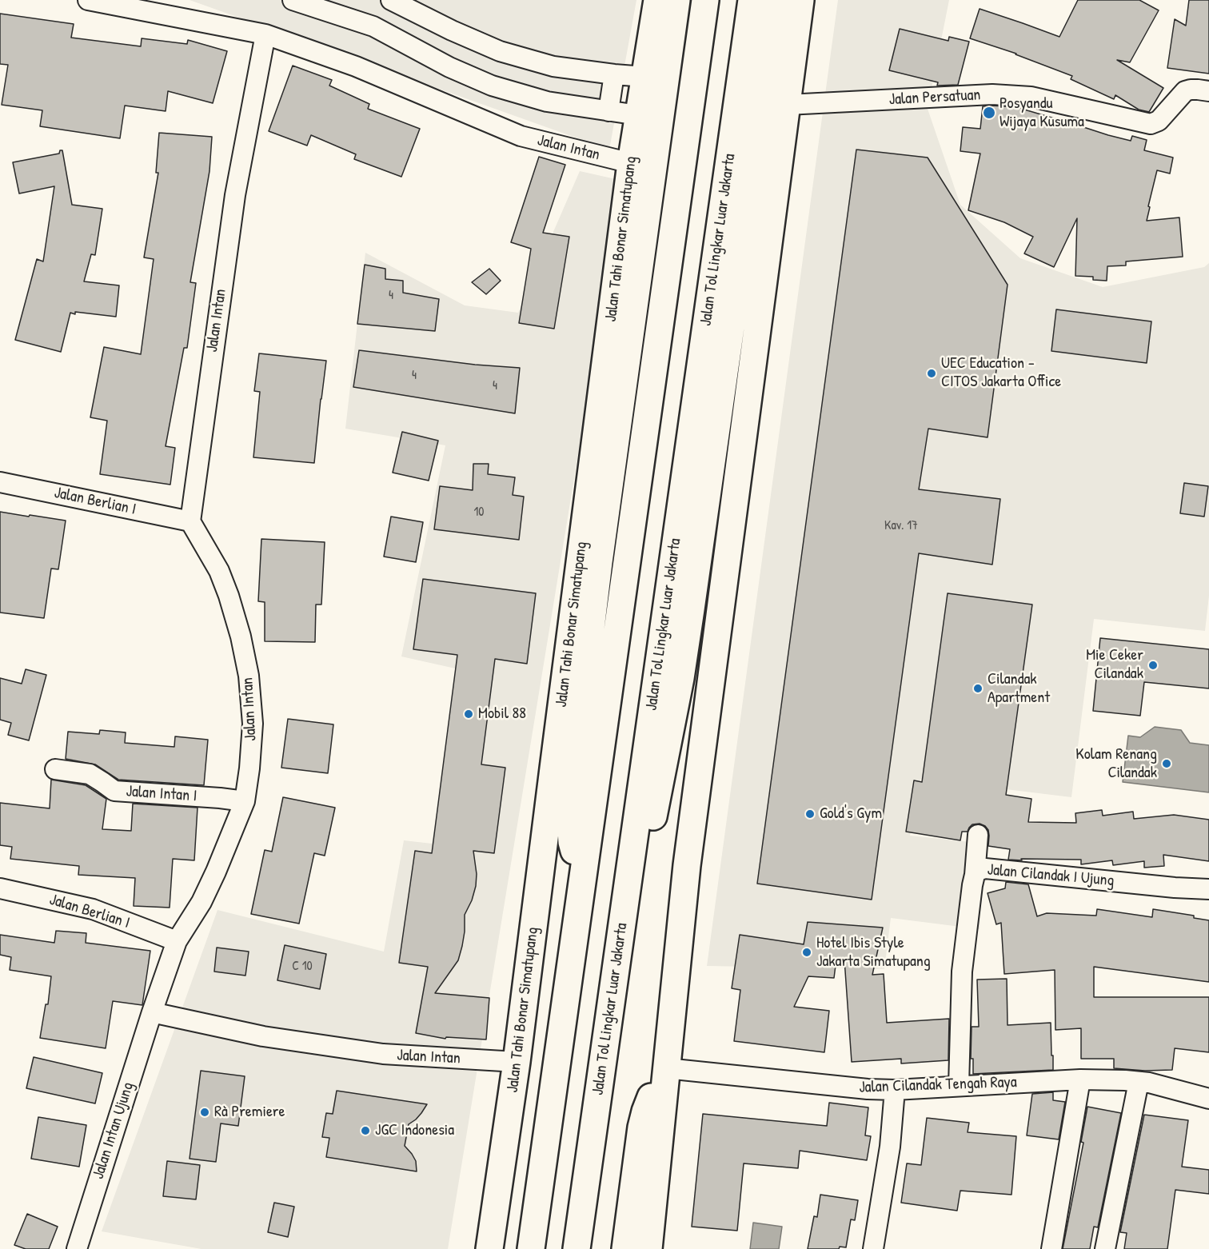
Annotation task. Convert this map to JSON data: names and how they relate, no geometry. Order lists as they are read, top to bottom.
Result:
{
  "streets": {
    "highway": ["Jalan Tahi Bonar Simatupang", "Jalan Tol Lingkar Luar Jakarta"],
    "street": [
      "Jalan Persatuan",
      "Jalan Intan",
      "Jalan Berlian I",
      "Jalan Intan I",
      "Jalan Cilandak I Ujung",
      "Jalan Cilandak Tengah Raya",
      "Jalan Intan Ujung"
    ]
  },
  "crossings": [
    ["Jalan Intan", "Jalan Tahi Bonar Simatupang"],
    ["Jalan Intan", "Jalan Berlian I"],
    ["Jalan Intan", "Jalan Intan I"],
    ["Jalan Intan", "Jalan Intan Ujung"],
    ["Jalan Cilandak I Ujung", "Jalan Cilandak Tengah Raya"]
  ],
  "places": [
    "Posyandu Wijaya Kusuma",
    "UEC Education - CITOS Jakarta Office",
    "Mie Ceker Cilandak",
    "Cilandak Apartment",
    "Mobil 88",
    "Kolam Renang Cilandak",
    "Gold's Gym",
    "Hotel Ibis Style Jakarta Simatupang",
    "Rà Premiere",
    "JGC Indonesia"
  ],
  "house_numbers": [
    "4",
    "4",
    "4",
    "10",
    "Kav. 17",
    "C 10"
  ]
}
